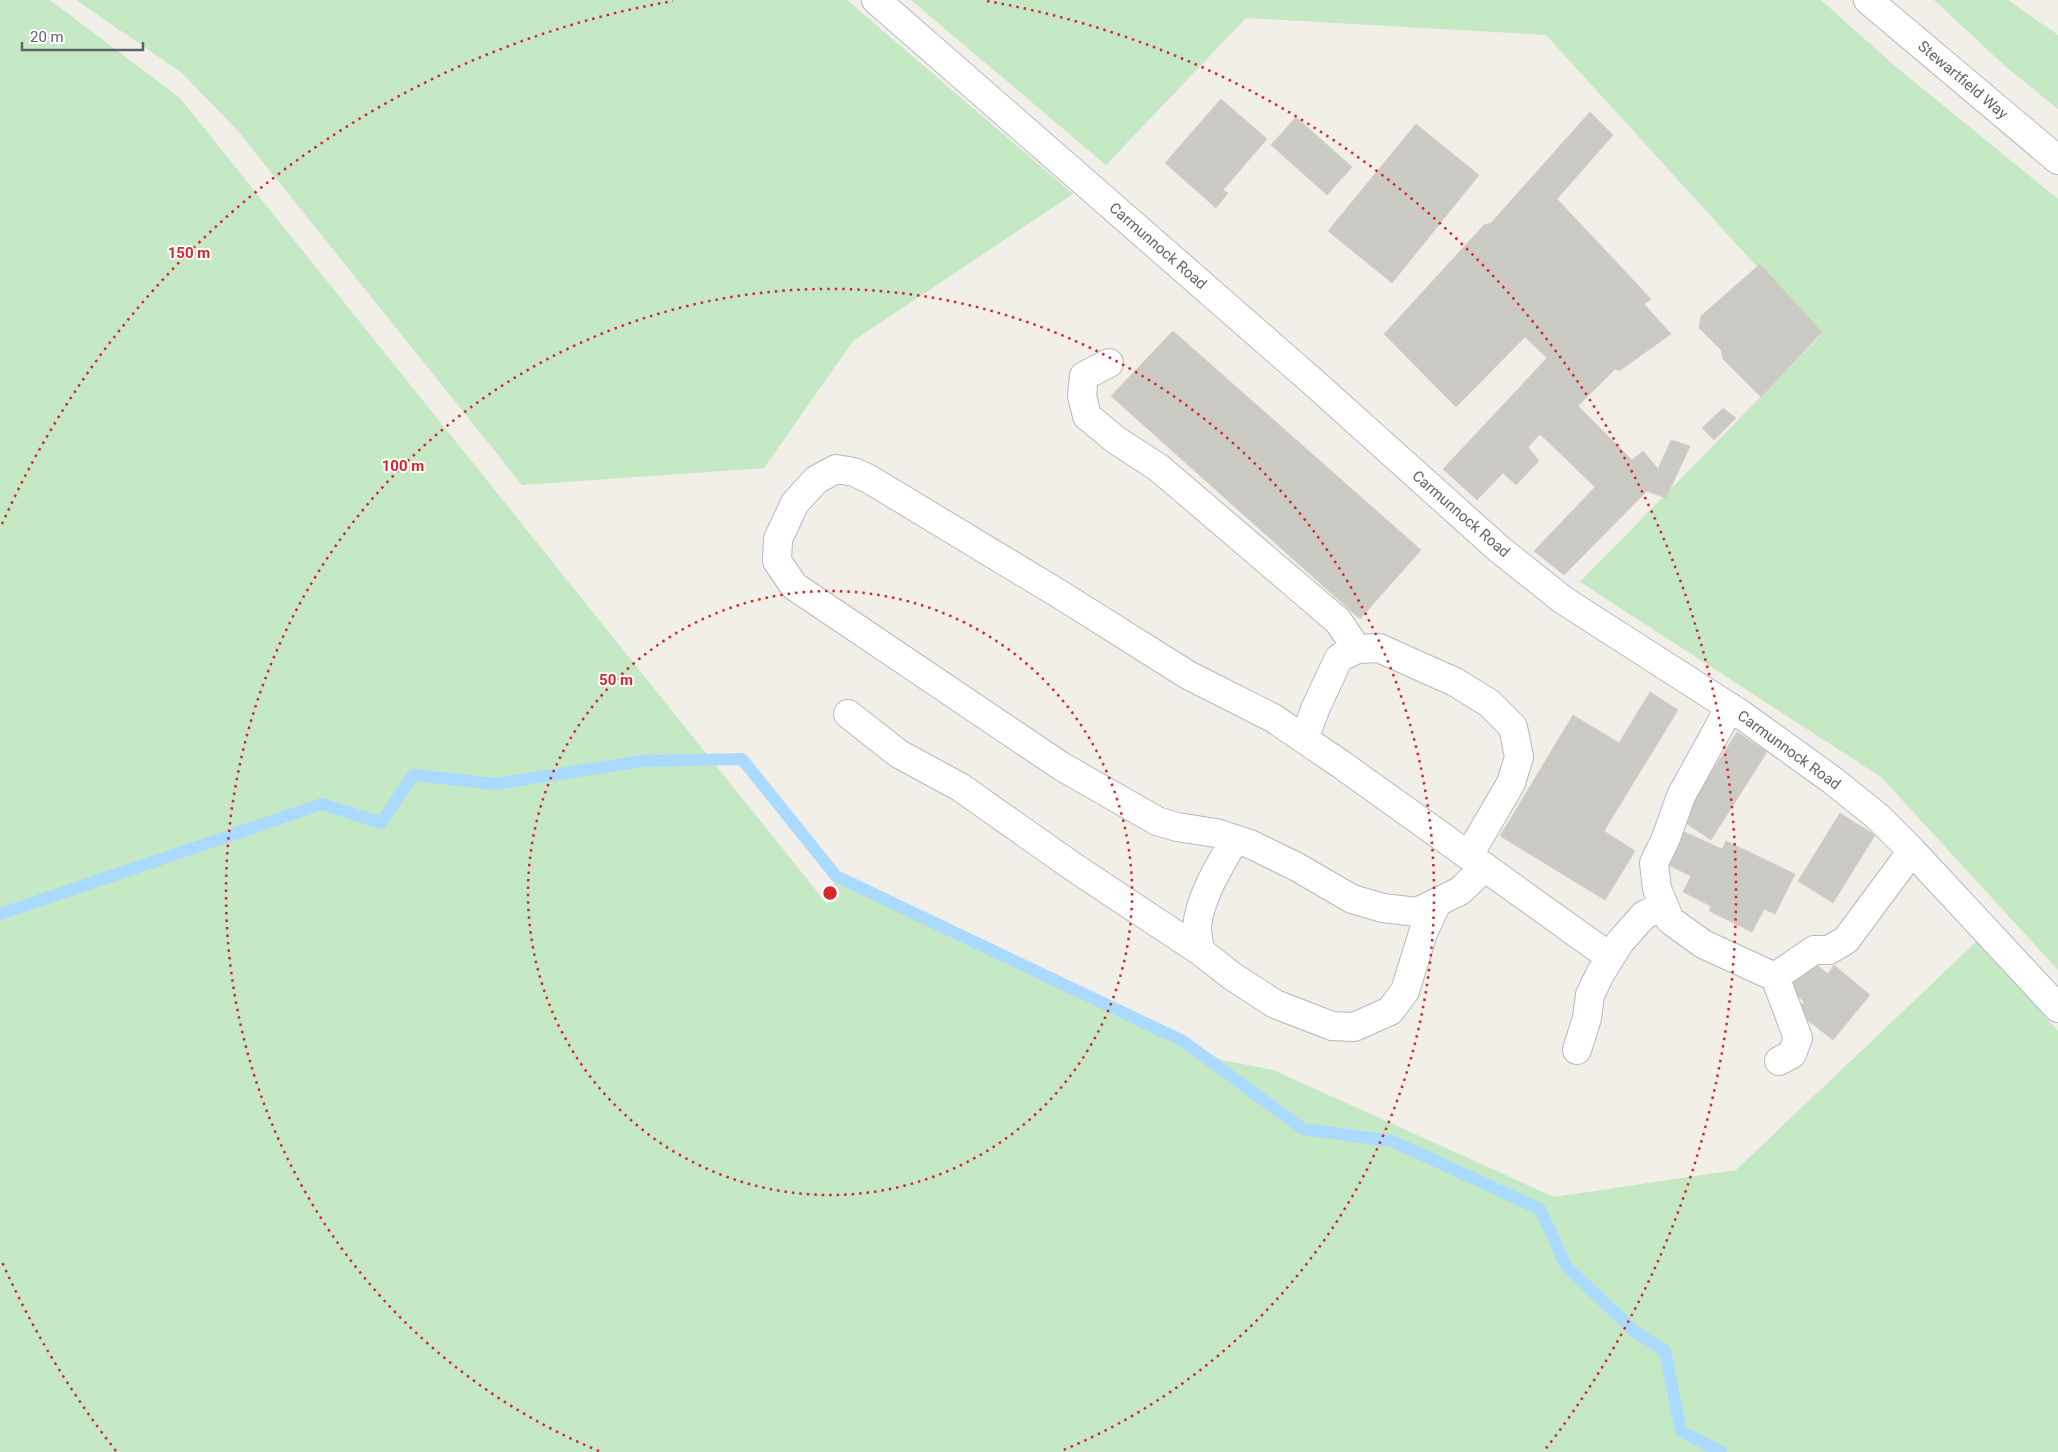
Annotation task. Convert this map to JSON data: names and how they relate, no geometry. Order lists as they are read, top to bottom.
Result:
{
  "streets": {
    "street": ["Stewartfield Way", "Carmunnock Road"]
  },
  "scale_bar": "20 m",
  "rings": ["150 m", "100 m", "50 m"]
}
